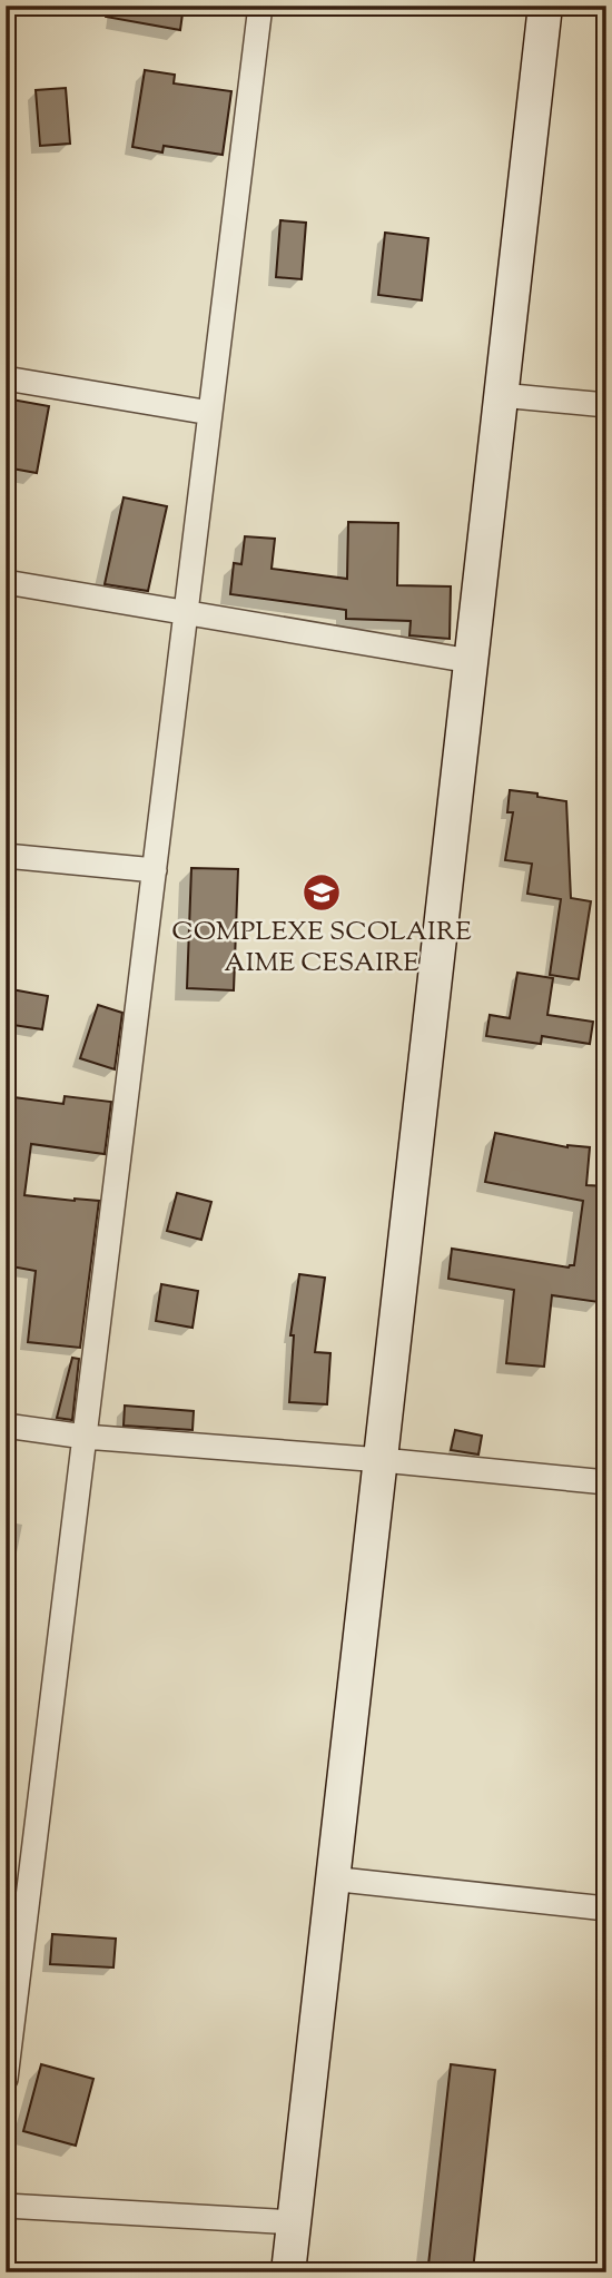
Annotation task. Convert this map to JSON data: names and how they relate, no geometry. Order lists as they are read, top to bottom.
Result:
{
  "places": {
    "school or university": ["COMPLEXE SCOLAIRE AIME CESAIRE"]
  }
}
